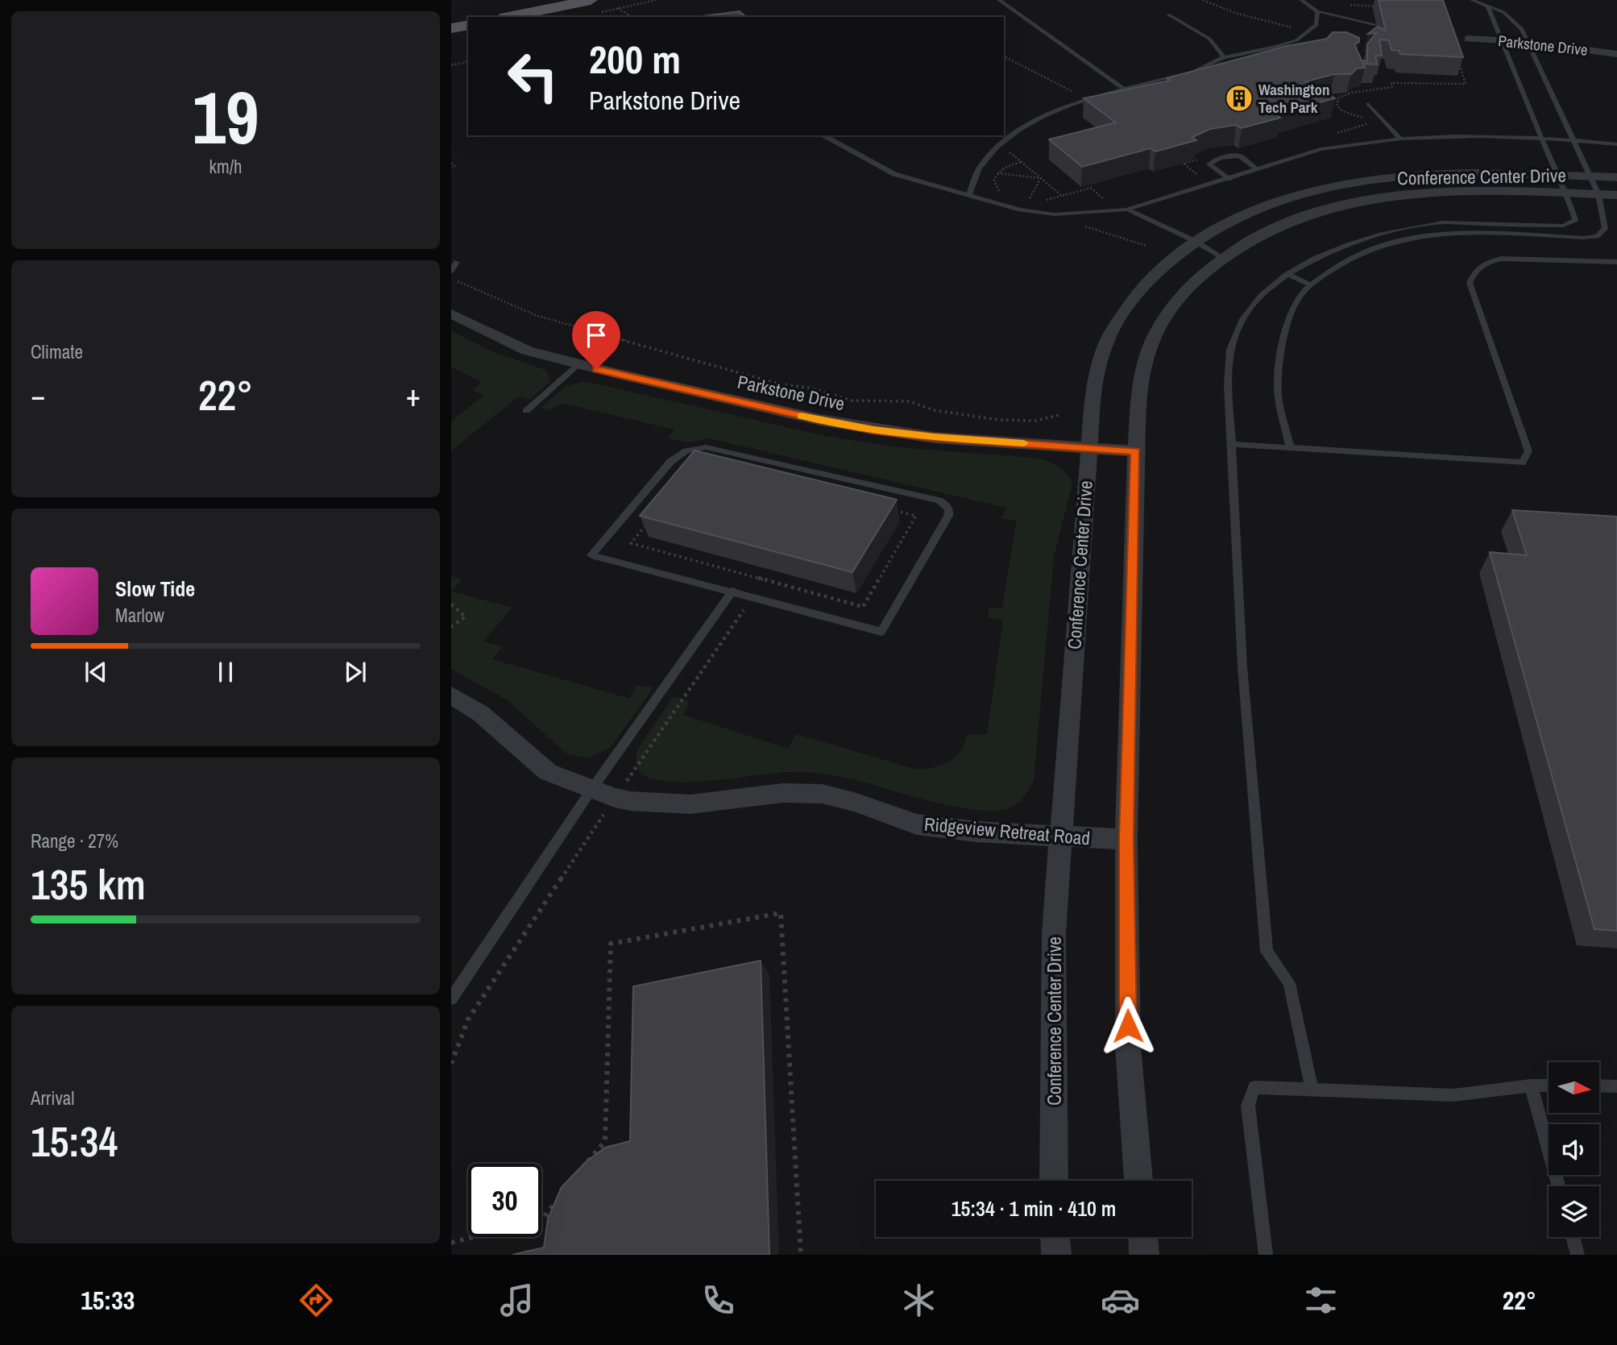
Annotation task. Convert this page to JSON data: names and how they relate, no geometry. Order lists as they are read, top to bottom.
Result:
{
  "streets": {
    "street": ["Parkstone Drive", "Conference Center Drive", "Ridgeview Retreat Road"]
  },
  "crossings": [
    ["Parkstone Drive", "Conference Center Drive"],
    ["Conference Center Drive", "Ridgeview Retreat Road"]
  ],
  "places": {
    "building": ["Washington Tech Park"]
  },
  "north": "right",
  "page": {
    "tile": [
      ["19", "km/h"],
      "Climate",
      ["Range · 27%", "135 km"],
      ["Arrival", "15:34"]
    ],
    "turn": ["200 m", "Parkstone Drive"],
    "heat": ["−", "22°", "+"],
    "song": ["Slow Tide", "Marlow"],
    "limit": "30",
    "trip": "15:34 · 1 min · 410 m",
    "tabs": ["15:33", "22°"]
  }
}
